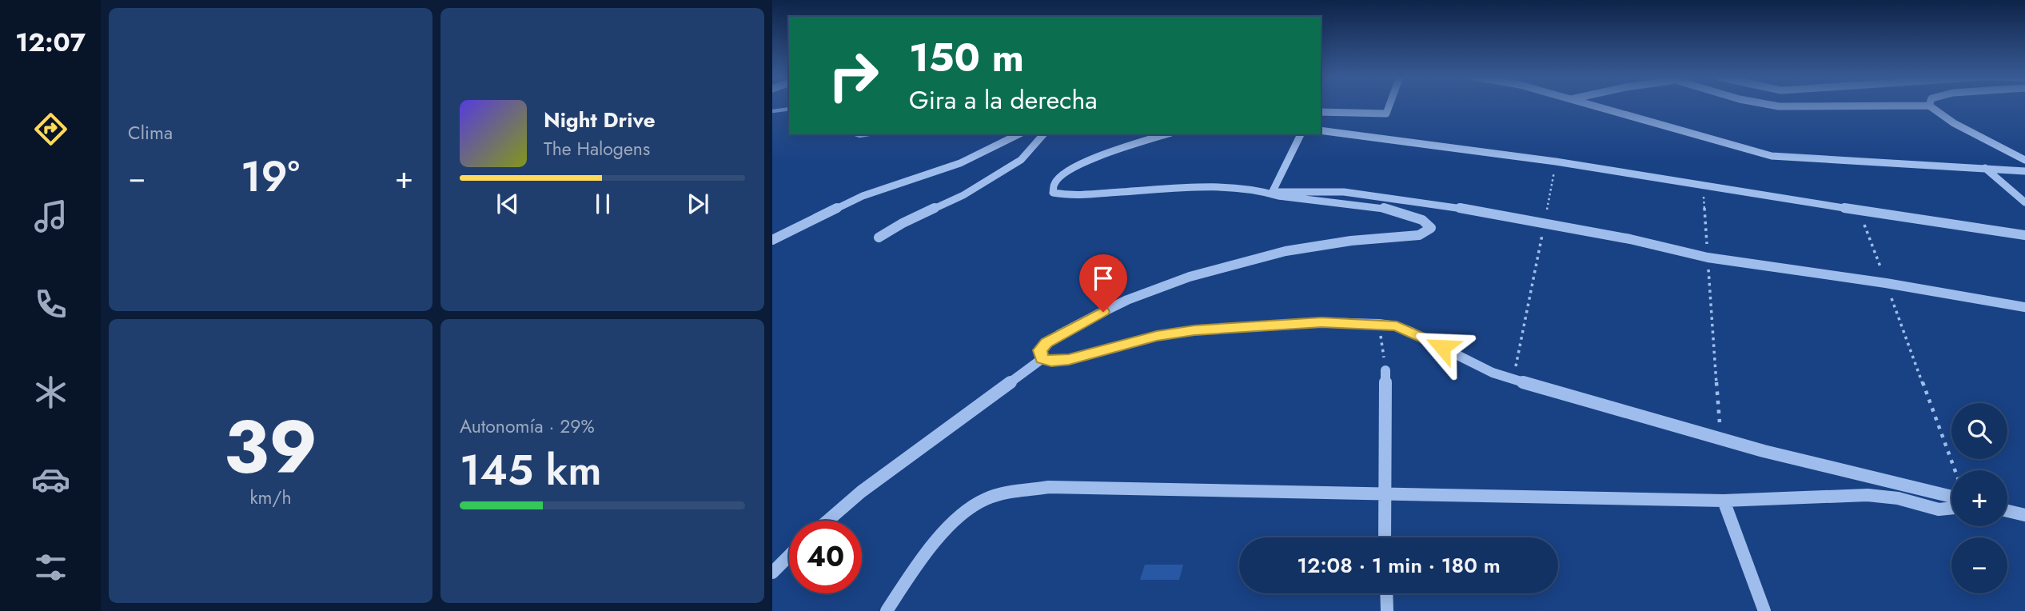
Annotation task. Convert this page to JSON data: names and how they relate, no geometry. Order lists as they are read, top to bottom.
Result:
{
  "page": {
    "tabs": "12:07",
    "tile": [
      "Clima",
      ["39", "km/h"],
      ["Autonomía · 29%", "145 km"]
    ],
    "turn": ["150 m", "Gira a la derecha"],
    "song": ["Night Drive", "The Halogens"],
    "heat": ["−", "19°", "+"],
    "map_buttons": ["+", "−"],
    "limit": "40",
    "trip": "12:08 · 1 min · 180 m"
  }
}
